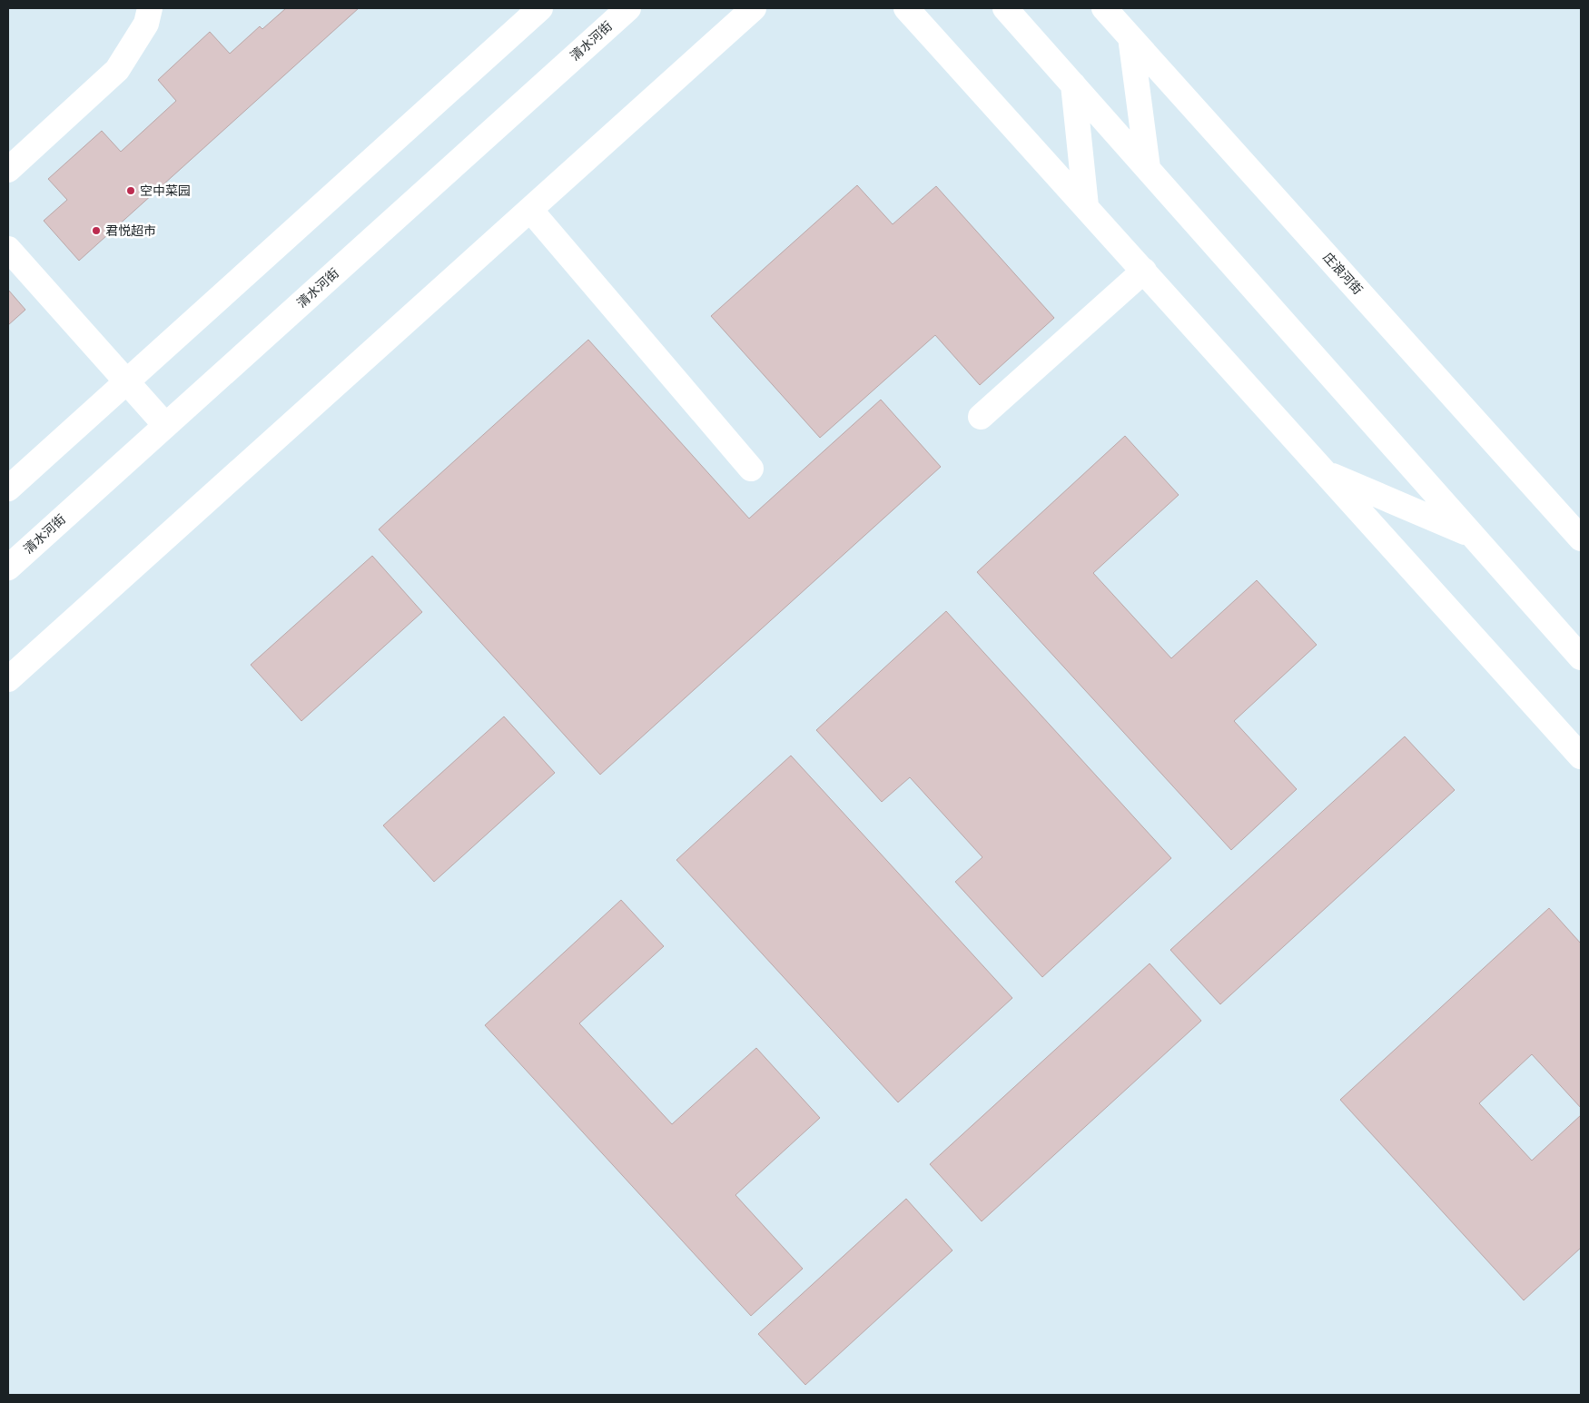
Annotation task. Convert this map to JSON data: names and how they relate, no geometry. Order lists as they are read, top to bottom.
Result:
{
  "streets": {
    "street": ["清水河街", "庄浪河街"]
  },
  "places": ["空中菜园", "君悦超市"]
}
